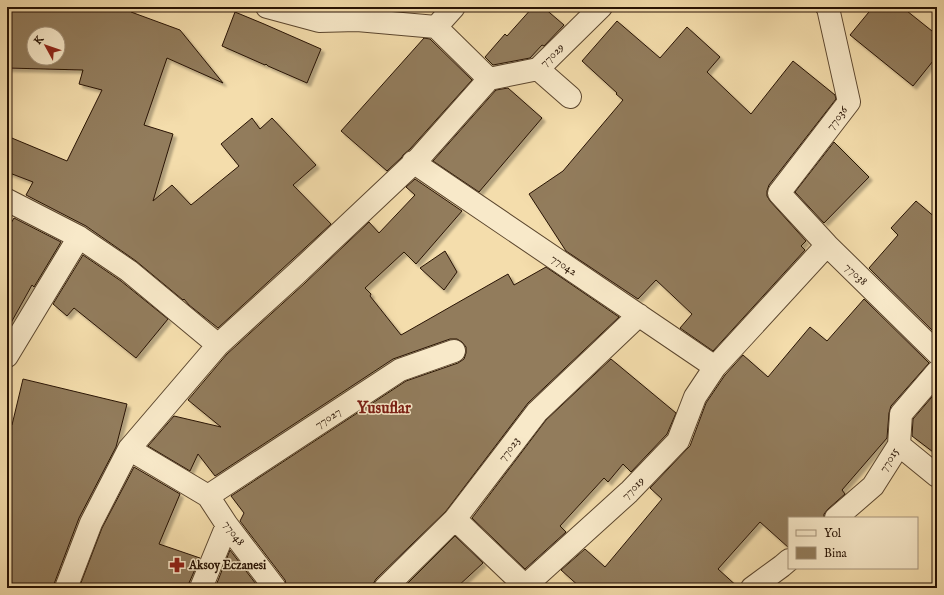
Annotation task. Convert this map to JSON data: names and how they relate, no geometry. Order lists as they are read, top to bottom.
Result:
{
  "streets": {
    "street": [
      "77029",
      "77036",
      "77042",
      "77038",
      "77027",
      "77023",
      "77015",
      "77019",
      "77048"
    ]
  },
  "crossings": [
    ["77036", "77038"],
    ["77042", "77023"],
    ["77042", "77019"],
    ["77038", "77019"],
    ["77027", "77048"]
  ],
  "districts": ["Yusuflar"],
  "places": {
    "pharmacy": ["Aksoy Eczanesi"]
  },
  "legend": ["Yol", "Bina"],
  "north": "top left"
}
